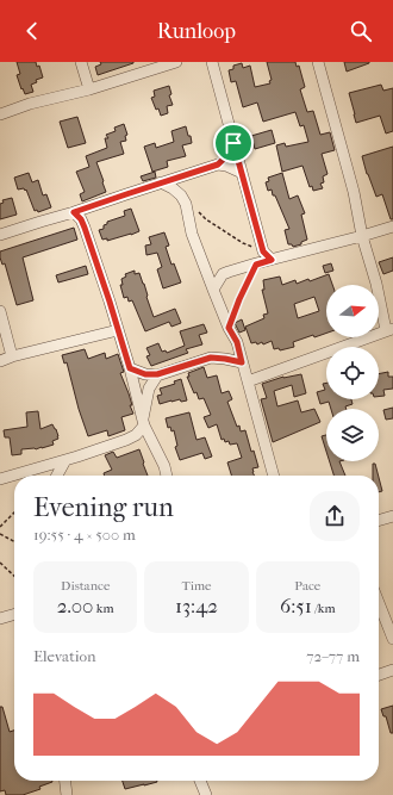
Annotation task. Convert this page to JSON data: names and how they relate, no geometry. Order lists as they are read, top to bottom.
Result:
{
  "north": "right",
  "page": {
    "header": "Runloop",
    "heading": ["Evening run", "19:55 · 4 × 500 m"],
    "stats": [
      ["Distance", "2.00 km"],
      ["Time", "13:42"],
      ["Pace", "6:51 /km"]
    ],
    "chart": ["Elevation", "72–77 m"]
  }
}
